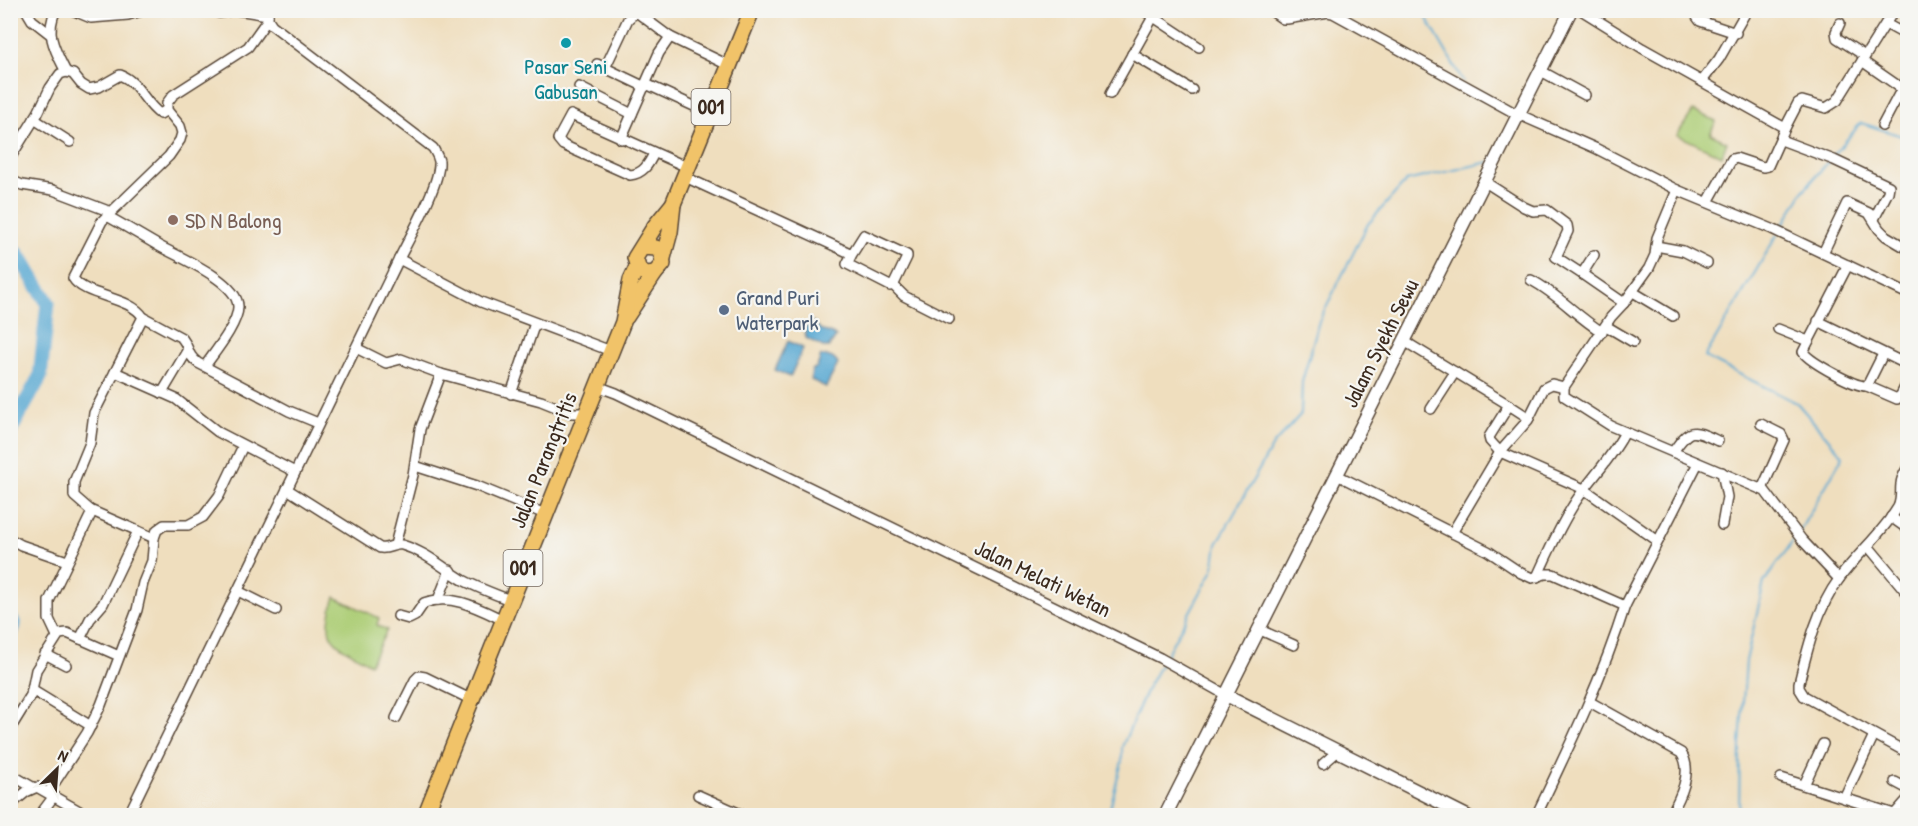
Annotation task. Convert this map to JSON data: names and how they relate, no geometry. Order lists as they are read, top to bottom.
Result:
{
  "streets": {
    "main road": ["001", "Jalan Parangtritis"],
    "street": ["Jalam Syekh Sewu", "Jalan Melati Wetan"]
  },
  "crossings": [
    ["001", "Jalan Parangtritis"],
    ["Jalam Syekh Sewu", "Jalan Melati Wetan"],
    ["Jalan Parangtritis", "Jalan Melati Wetan"]
  ],
  "places": ["Pasar Seni Gabusan", "SD N Balong", "Grand Puri Waterpark"],
  "north": "top right"
}
